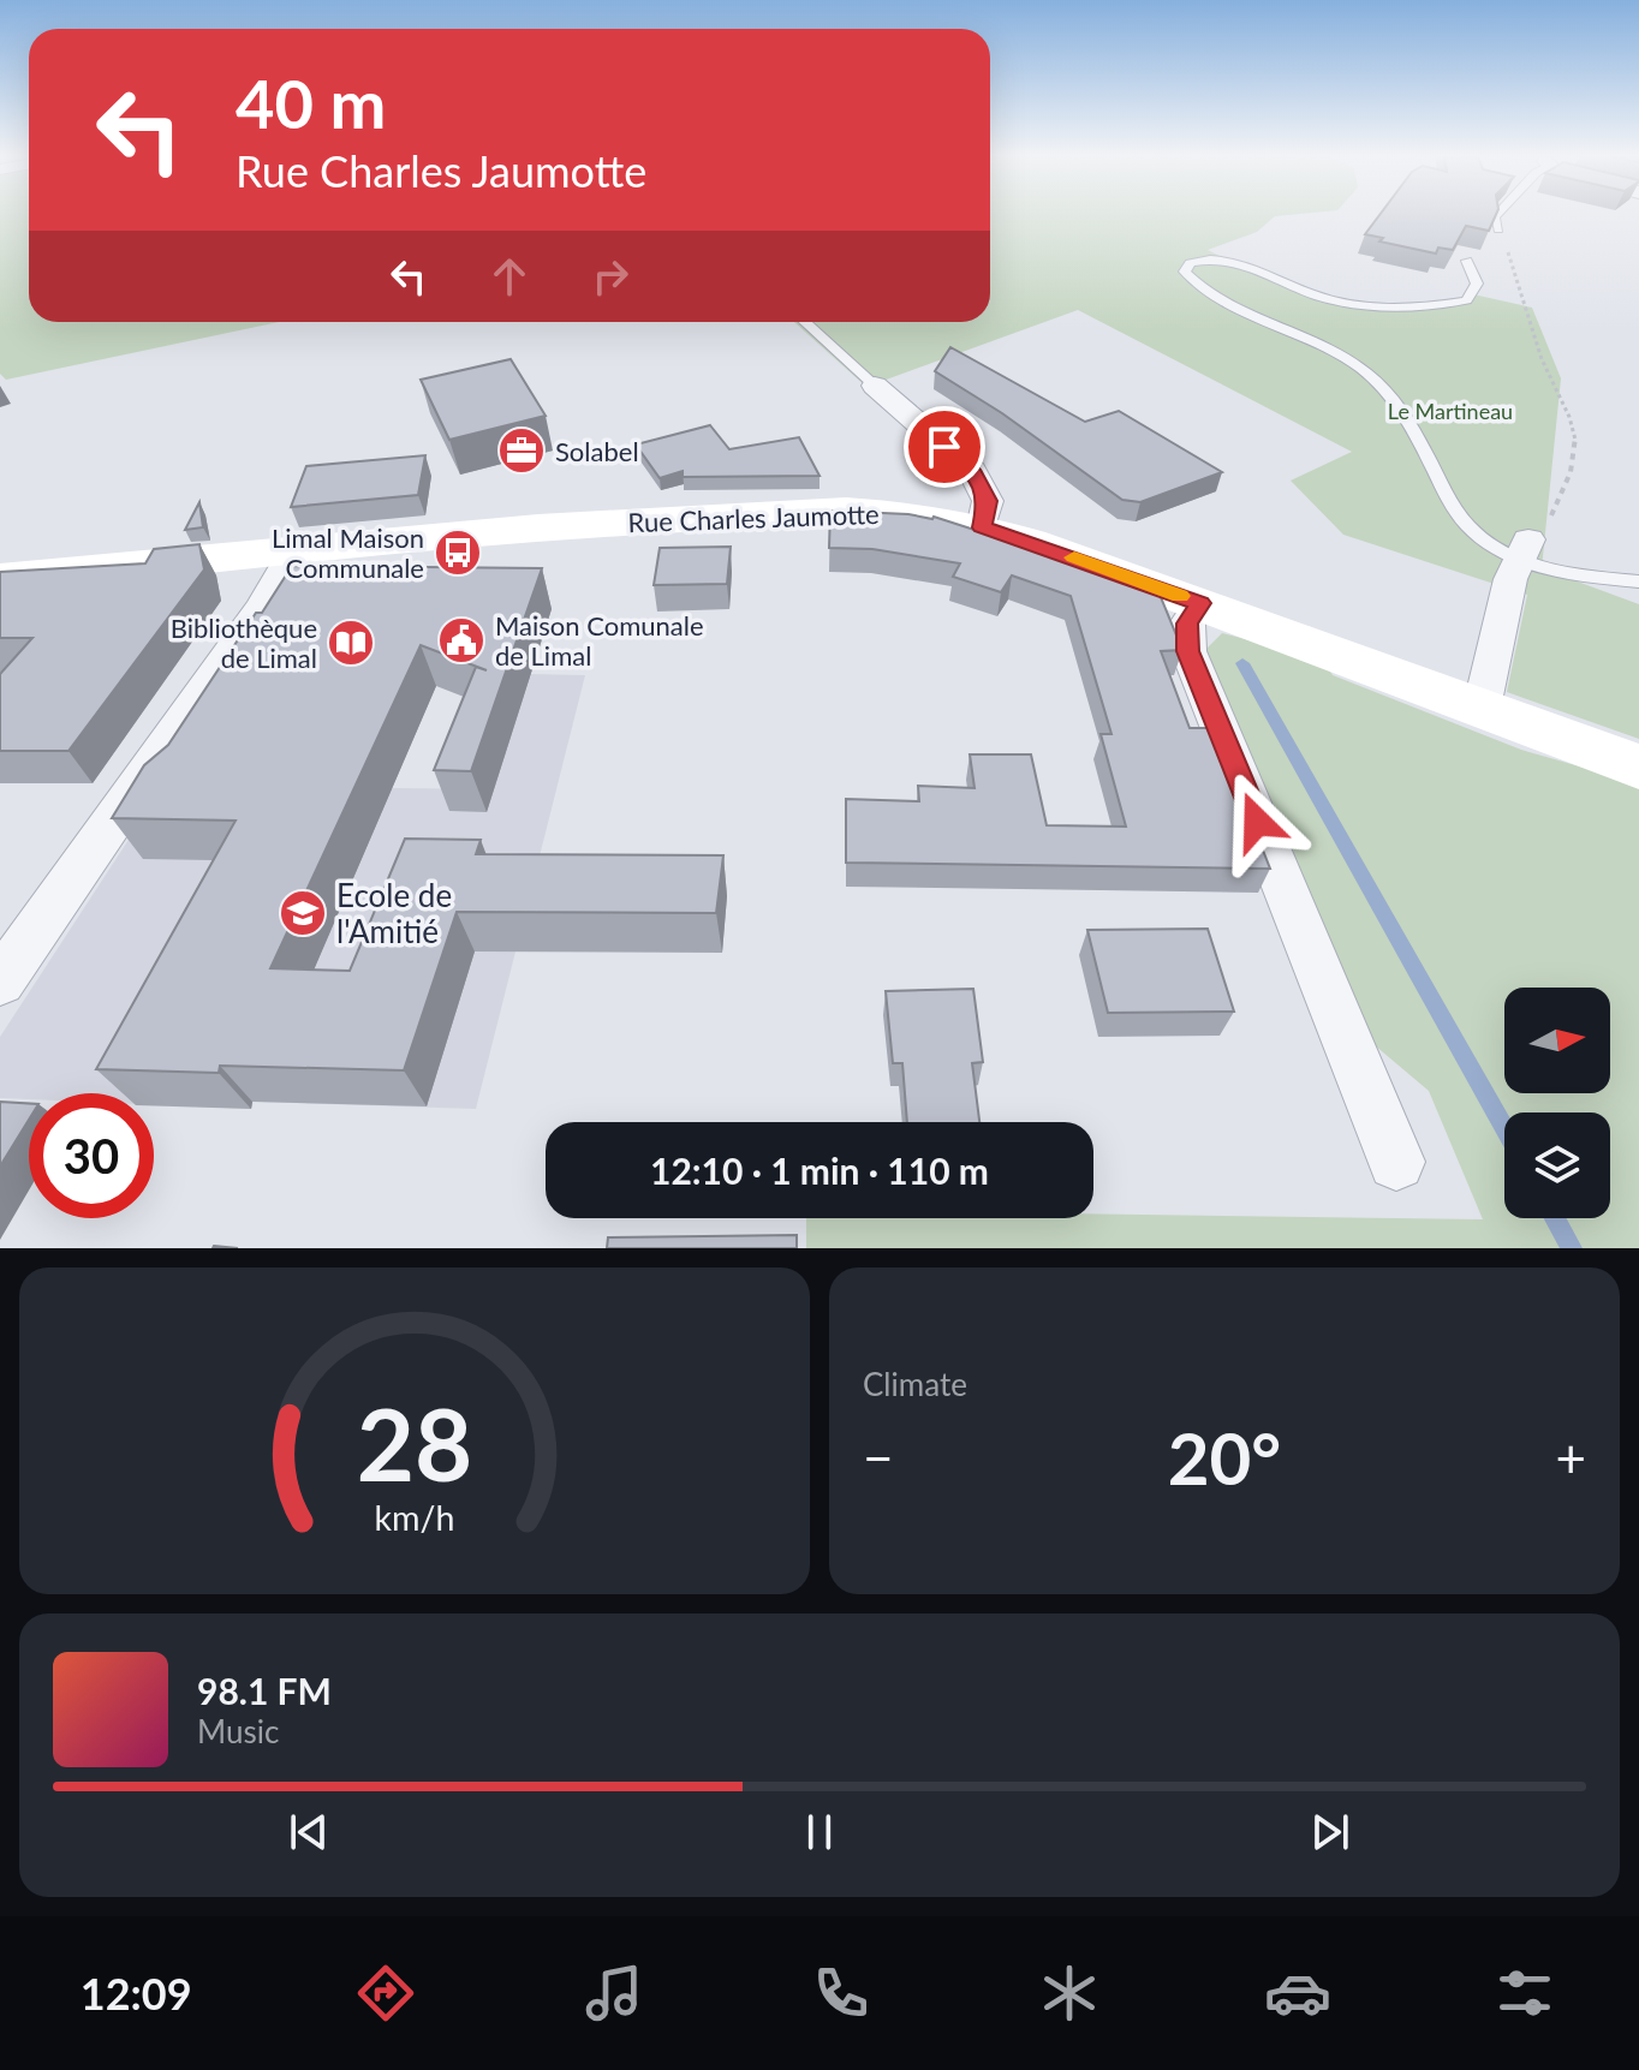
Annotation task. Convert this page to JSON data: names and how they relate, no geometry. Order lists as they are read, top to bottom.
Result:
{
  "streets": {
    "main road": ["Rue Charles Jaumotte"]
  },
  "parks": ["Le Martineau"],
  "places": {
    "office": ["Solabel"],
    "bus stop": ["Limal Maison Communale"],
    "public building": ["Maison Comunale de Limal"],
    "library": ["Bibliothèque de Limal"],
    "school or university": ["Ecole de l'Amitié"]
  },
  "north": "right",
  "page": {
    "turn": ["40 m", "Rue Charles Jaumotte"],
    "limit": "30",
    "trip": "12:10 · 1 min · 110 m",
    "tile": "Climate",
    "heat": ["−", "20°", "+"],
    "song": ["98.1 FM", "Music"],
    "tabs": "12:09",
    "gauge": ["28", "km/h"]
  }
}
